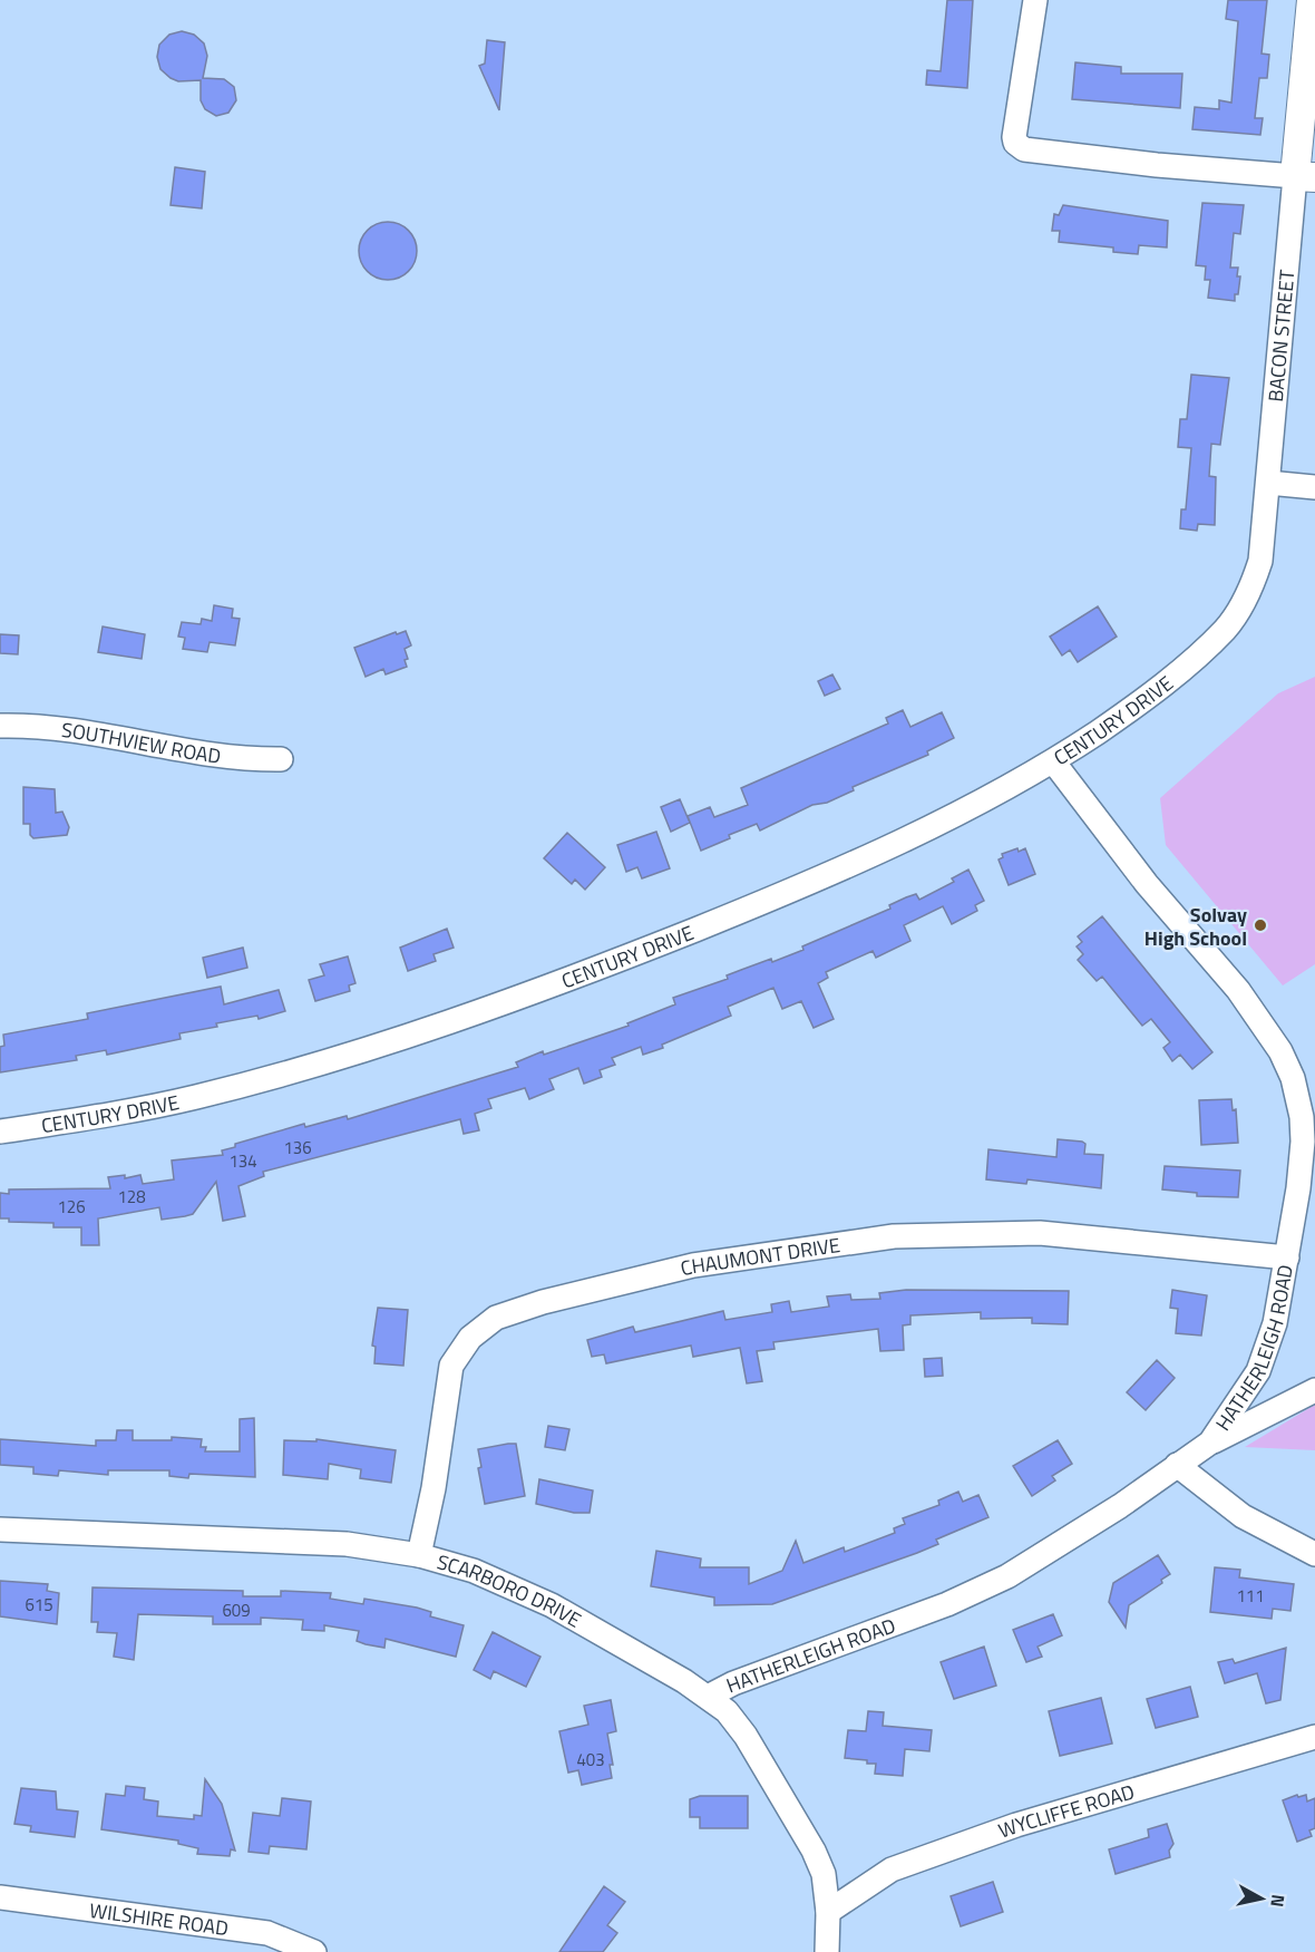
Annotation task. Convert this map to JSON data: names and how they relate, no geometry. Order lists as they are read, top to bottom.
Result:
{
  "streets": {
    "street": [
      "BACON STREET",
      "CENTURY DRIVE",
      "SOUTHVIEW ROAD",
      "CHAUMONT DRIVE",
      "HATHERLEIGH ROAD",
      "SCARBORO DRIVE",
      "WYCLIFFE ROAD",
      "WILSHIRE ROAD"
    ]
  },
  "crossings": [
    ["BACON STREET", "CENTURY DRIVE"],
    ["CENTURY DRIVE", "HATHERLEIGH ROAD"],
    ["CHAUMONT DRIVE", "HATHERLEIGH ROAD"],
    ["CHAUMONT DRIVE", "SCARBORO DRIVE"],
    ["HATHERLEIGH ROAD", "SCARBORO DRIVE"],
    ["SCARBORO DRIVE", "WYCLIFFE ROAD"]
  ],
  "places": ["Solvay High School"],
  "house_numbers": [
    "136",
    "134",
    "128",
    "126",
    "111",
    "615",
    "609",
    "403"
  ],
  "north": "right"
}
